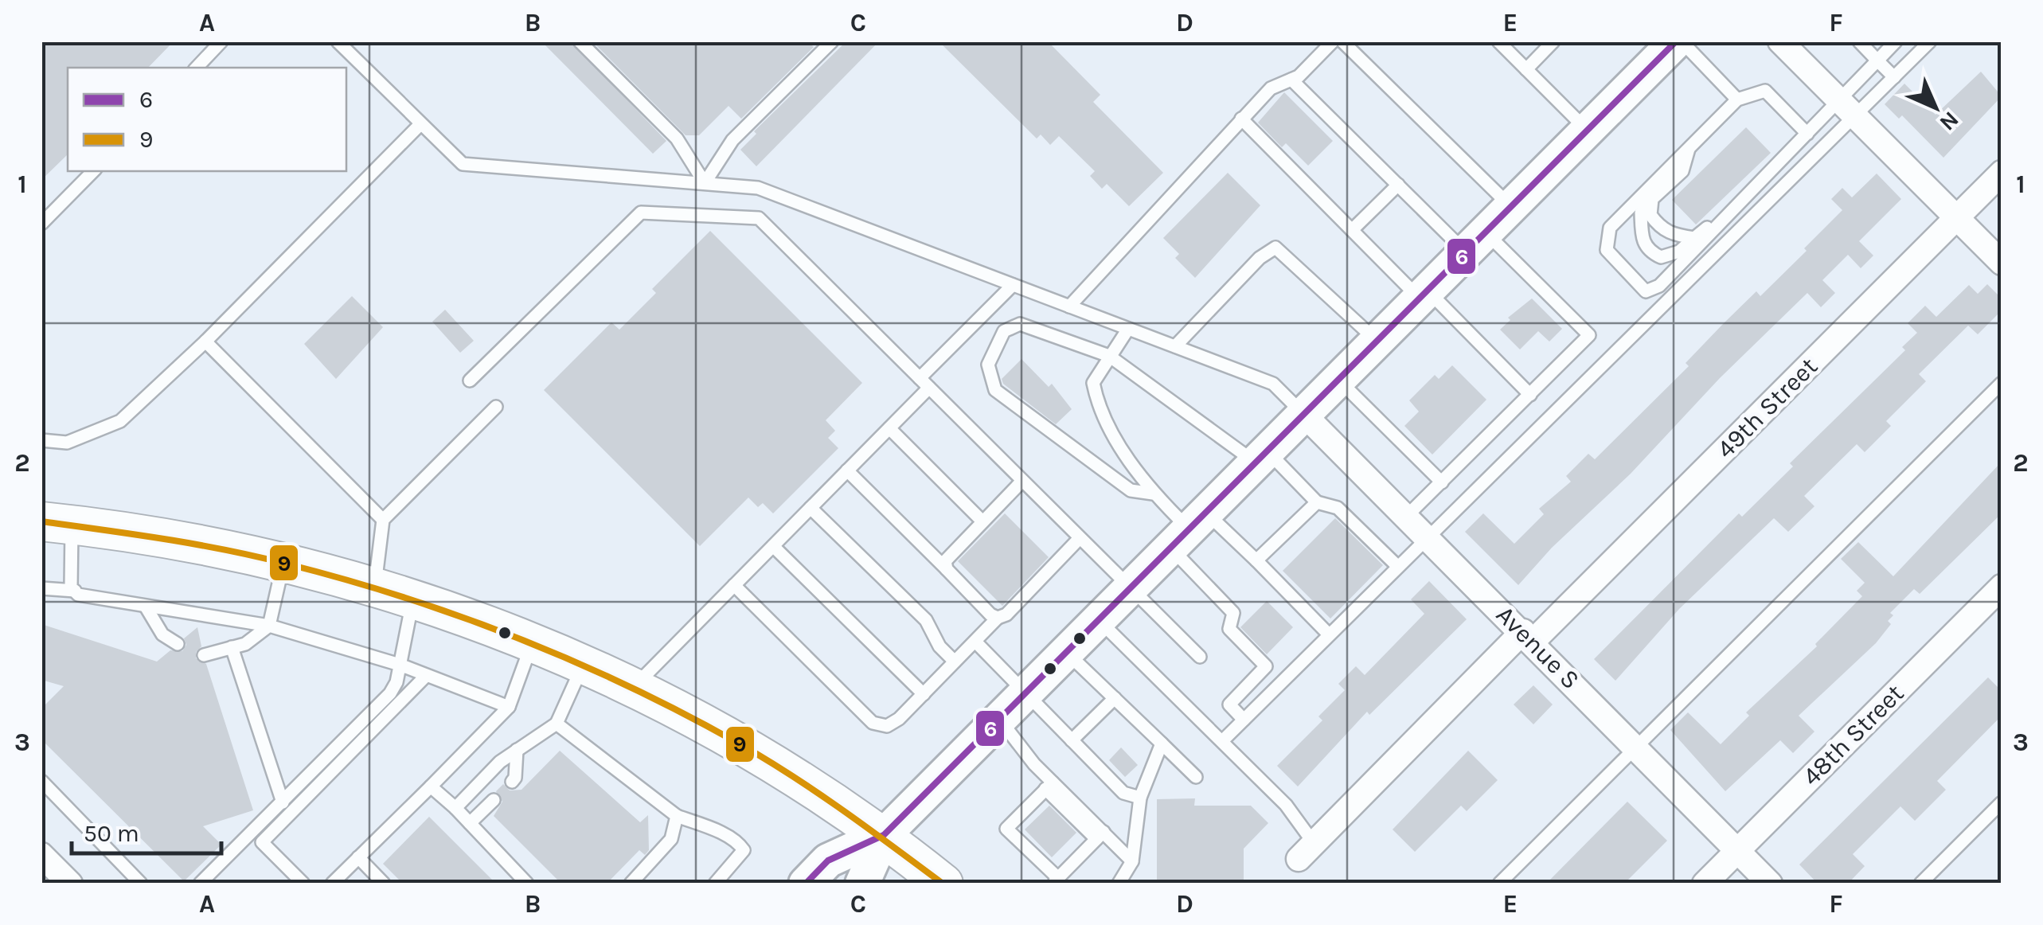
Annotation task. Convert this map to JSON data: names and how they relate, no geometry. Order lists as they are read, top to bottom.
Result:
{
  "streets": {
    "street": ["49th Street", "Avenue S", "48th Street"]
  },
  "crossings": [
    ["49th Street", "Avenue S"],
    ["Avenue S", "48th Street"]
  ],
  "lines": ["transit line 6", "transit line 9"],
  "legend": ["6", "9"],
  "scale_bar": "50 m",
  "north": "bottom right",
  "grid": {
    "columns": [
      "A",
      "B",
      "C",
      "D",
      "E",
      "F"
    ],
    "rows": ["1", "2", "3"]
  }
}
